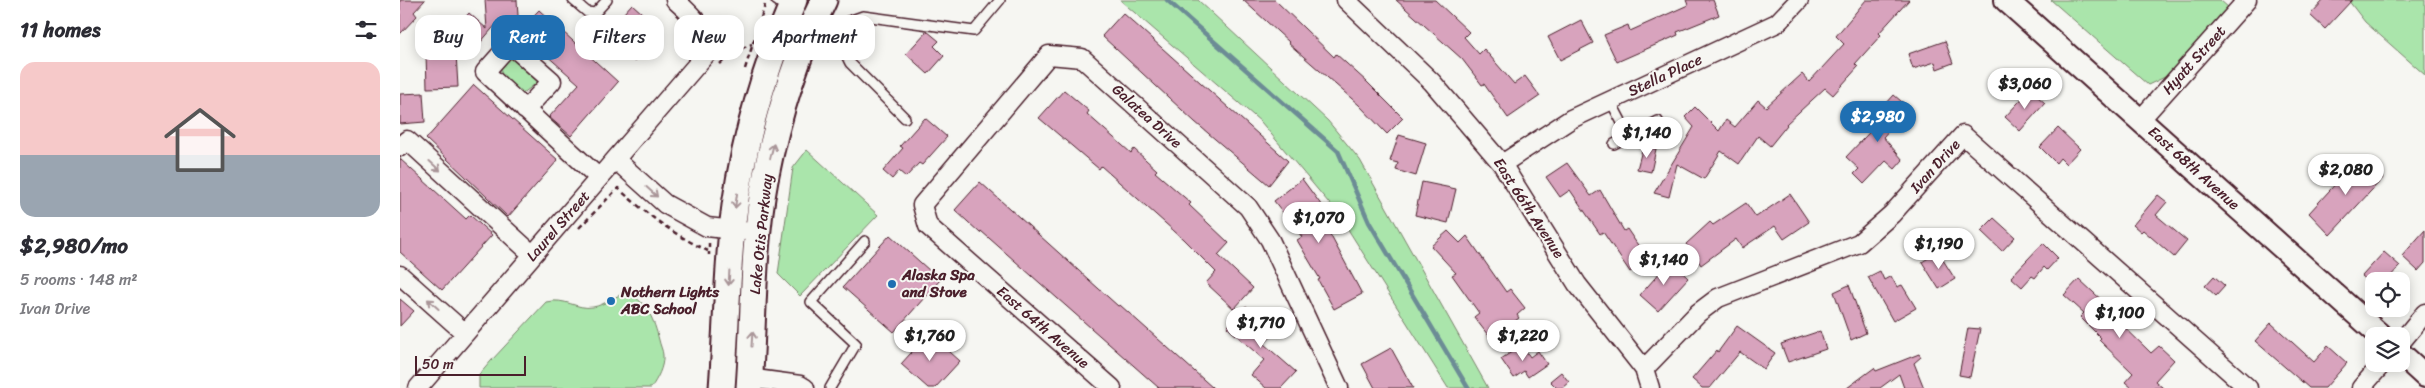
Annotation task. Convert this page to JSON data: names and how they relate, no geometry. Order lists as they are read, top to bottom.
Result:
{
  "streets": {
    "main road": ["Lake Otis Parkway"],
    "street": [
      "Hyatt Street",
      "Stella Place",
      "Galatea Drive",
      "Ivan Drive",
      "East 68th Avenue",
      "East 66th Avenue",
      "Laurel Street",
      "East 64th Avenue"
    ]
  },
  "crossings": [
    ["Hyatt Street", "East 68th Avenue"],
    ["Stella Place", "East 66th Avenue"],
    ["Galatea Drive", "East 64th Avenue"],
    ["Ivan Drive", "East 66th Avenue"]
  ],
  "places": ["Alaska Spa and Stove", "Nothern Lights ABC School"],
  "scale_bar": "50 m",
  "page": {
    "heading": "11 homes",
    "chip": [
      "Buy",
      "Rent",
      "Filters",
      "New",
      "Apartment"
    ],
    "list": [
      {
        "name": "$2,980/mo",
        "note": "5 rooms · 148 m² · Ivan Drive"
      }
    ],
    "price": [
      "$3,060",
      "$2,980",
      "$1,140",
      "$2,080",
      "$1,070",
      "$1,190",
      "$1,140",
      "$1,100",
      "$1,710",
      "$1,760",
      "$1,220"
    ],
    "scale": "50 m"
  }
}
